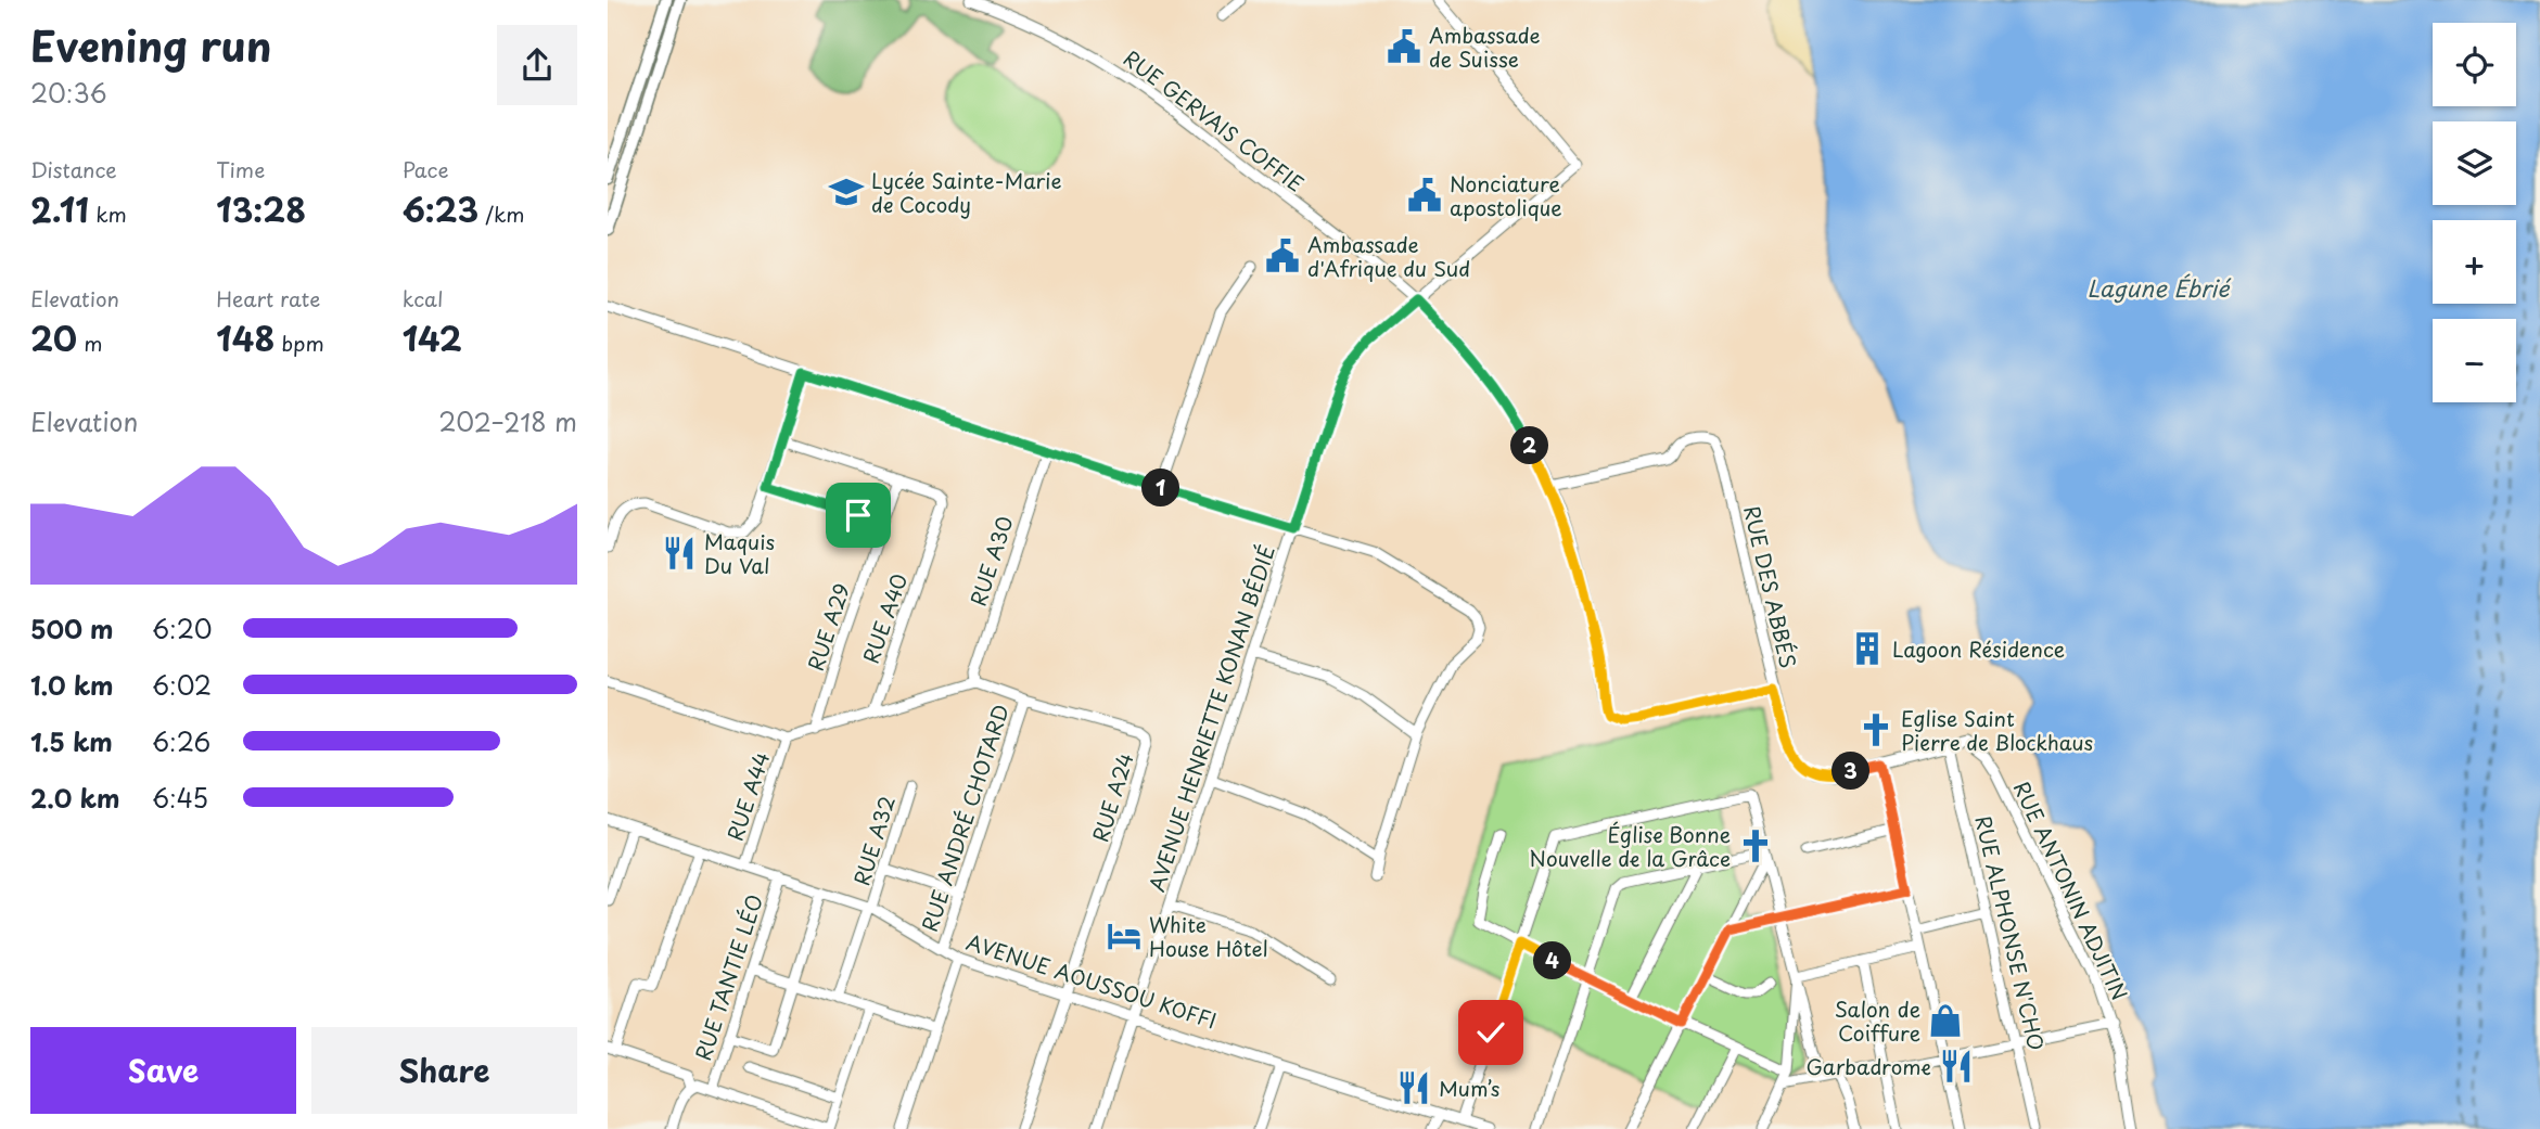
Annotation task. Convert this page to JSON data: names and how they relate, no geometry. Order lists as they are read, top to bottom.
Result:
{
  "streets": {
    "street": [
      "RUE GERVAIS COFFIE",
      "RUE A30",
      "RUE DES ABBÉS",
      "RUE A40",
      "RUE A29",
      "AVENUE HENRIETTE KONAN BÉDIÉ",
      "RUE A44",
      "RUE A24",
      "RUE ANDRÉ CHOTARD",
      "RUE A32",
      "RUE ANTONIN ADJITIN",
      "RUE ALPHONSE N'CHO",
      "RUE TANTIE LÉO",
      "AVENUE AOUSSOU KOFFI"
    ]
  },
  "crossings": [
    ["RUE GERVAIS COFFIE", "RUE DES ABBÉS"],
    ["RUE GERVAIS COFFIE", "AVENUE HENRIETTE KONAN BÉDIÉ"],
    ["RUE A30", "RUE A24"],
    ["RUE DES ABBÉS", "RUE ANTONIN ADJITIN"],
    ["RUE DES ABBÉS", "RUE ALPHONSE N'CHO"],
    ["RUE A40", "RUE A29"],
    ["AVENUE HENRIETTE KONAN BÉDIÉ", "AVENUE AOUSSOU KOFFI"],
    ["RUE A44", "AVENUE AOUSSOU KOFFI"],
    ["RUE A24", "RUE ANDRÉ CHOTARD"],
    ["RUE A24", "AVENUE AOUSSOU KOFFI"],
    ["RUE ANDRÉ CHOTARD", "AVENUE AOUSSOU KOFFI"],
    ["RUE A32", "AVENUE AOUSSOU KOFFI"],
    ["RUE ANTONIN ADJITIN", "RUE ALPHONSE N'CHO"],
    ["RUE TANTIE LÉO", "AVENUE AOUSSOU KOFFI"]
  ],
  "water": ["Lagune Ébrié"],
  "places": {
    "public building": ["Ambassade de Suisse", "Nonciature apostolique", "Ambassade d'Afrique du Sud"],
    "school or university": ["Lycée Sainte-Marie de Cocody"],
    "restaurant": ["Maquis Du Val", "Garbadrome", "Mum’s"],
    "building": ["Lagoon Résidence"],
    "church": ["Eglise Saint Pierre de Blockhaus", "Église Bonne Nouvelle de la Grâce"],
    "hotel": ["White House Hôtel"],
    "shop": ["Salon de Coiffure"]
  },
  "page": {
    "heading": ["Evening run", "20:36"],
    "map_buttons": ["+", "−"],
    "stats": [
      ["Distance", "2.11 km"],
      ["Time", "13:28"],
      ["Pace", "6:23 /km"],
      ["Elevation", "20 m"],
      ["Heart rate", "148 bpm"],
      ["kcal", "142"]
    ],
    "chart": ["Elevation", "202–218 m"],
    "pins": [
      "2",
      "1",
      "3",
      "4"
    ],
    "list": [
      {
        "name": "500 m",
        "note": "6:20"
      },
      {
        "name": "1.0 km",
        "note": "6:02"
      },
      {
        "name": "1.5 km",
        "note": "6:26"
      },
      {
        "name": "2.0 km",
        "note": "6:45"
      }
    ],
    "buttons": ["Save", "Share"]
  }
}
